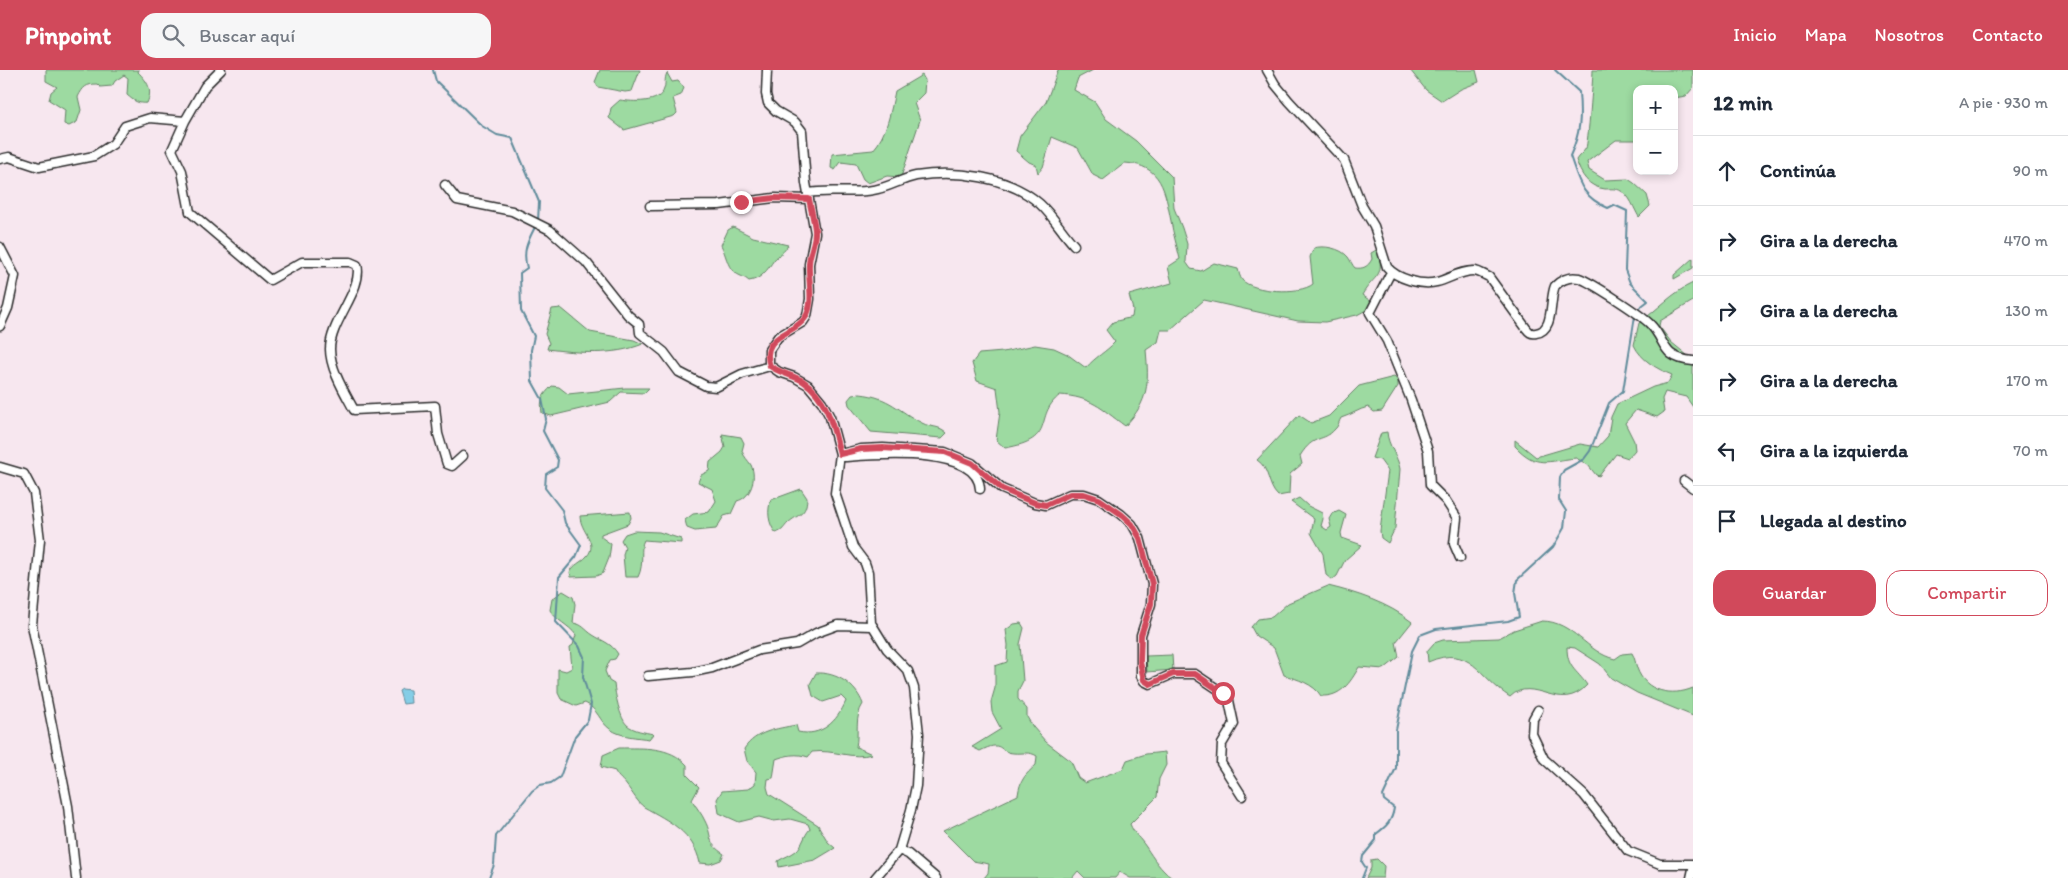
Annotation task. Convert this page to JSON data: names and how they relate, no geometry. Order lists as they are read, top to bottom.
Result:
{
  "page": {
    "header": "Pinpoint",
    "search": "Buscar aquí",
    "nav": [
      "Inicio",
      "Mapa",
      "Nosotros",
      "Contacto"
    ],
    "heading": ["12 min", "A pie · 930 m"],
    "map_buttons": ["+", "−"],
    "list": [
      ["Continúa", "90 m"],
      ["Gira a la derecha", "470 m"],
      ["Gira a la derecha", "130 m"],
      ["Gira a la derecha", "170 m"],
      ["Gira a la izquierda", "70 m"],
      "Llegada al destino"
    ],
    "buttons": ["Guardar", "Compartir"]
  }
}
